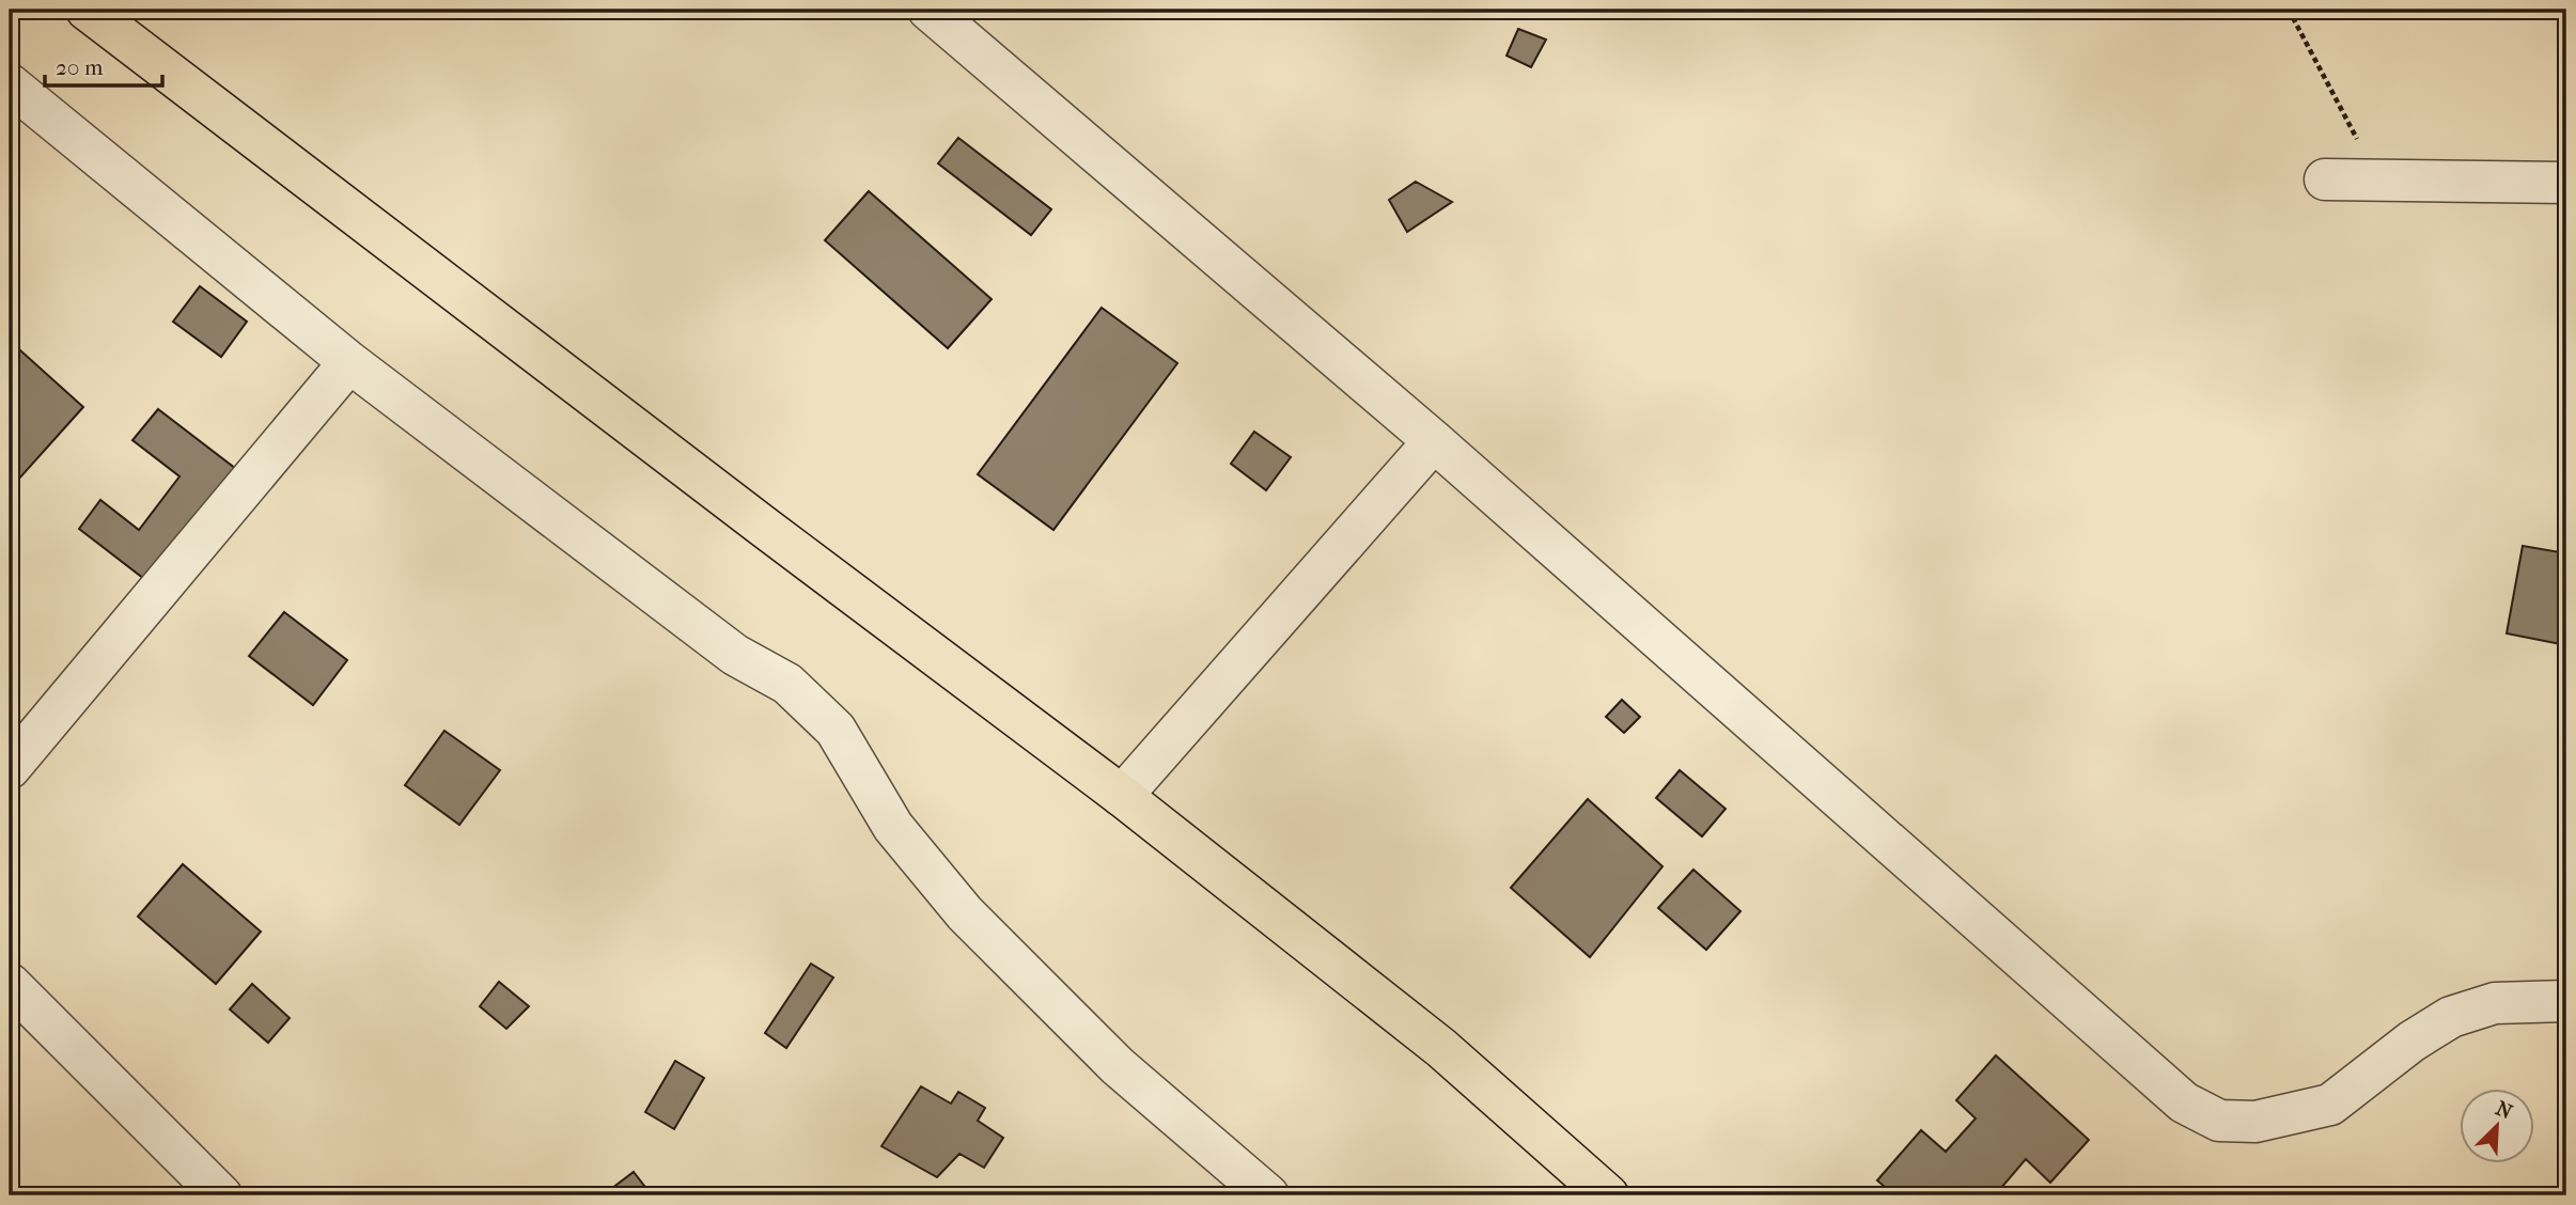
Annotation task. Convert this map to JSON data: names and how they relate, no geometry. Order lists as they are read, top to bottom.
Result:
{
  "scale_bar": "20 m",
  "north": "top right"
}
